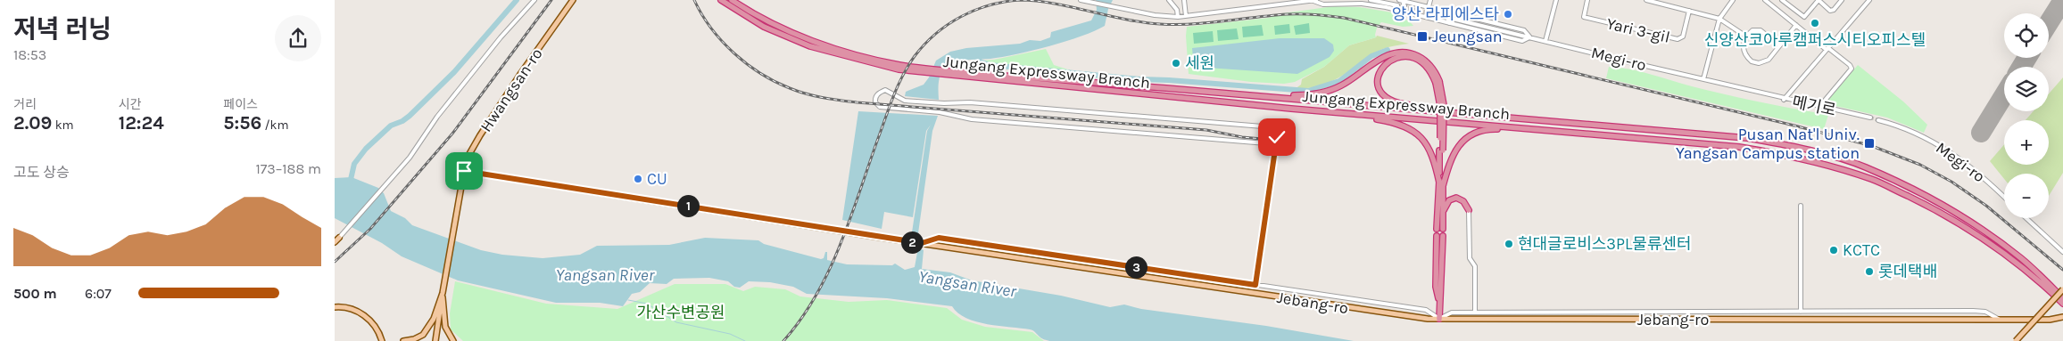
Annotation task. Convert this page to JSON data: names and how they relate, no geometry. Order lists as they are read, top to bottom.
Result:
{
  "streets": {
    "highway": ["Jungang Expressway Branch"],
    "main road": ["Hwangsan-ro", "Jebang-ro"],
    "street": ["Yari 3-gil", "Megi-ro", "메기로"]
  },
  "crossings": [
    ["Megi-ro", "메기로"],
    ["Hwangsan-ro", "Jebang-ro"]
  ],
  "water": ["Yangsan River"],
  "parks": ["가산수변공원"],
  "places": {
    "other": [
      "양산 라피에스타",
      "신양산코아루캠퍼스시티오피스텔",
      "세원",
      "CU",
      "현대글로비스3PL물류센터",
      "KCTC",
      "롯데택배"
    ],
    "transit": ["Jeungsan", "Pusan Nat'l Univ. Yangsan Campus station"]
  },
  "page": {
    "heading": ["저녁 러닝", "18:53"],
    "map_buttons": ["+", "−"],
    "stats": [
      ["거리", "2.09 km"],
      ["시간", "12:24"],
      ["페이스", "5:56 /km"]
    ],
    "chart": ["고도 상승", "173–188 m"],
    "pins": ["1", "2", "3"],
    "list": [
      {
        "name": "500 m",
        "note": "6:07"
      }
    ]
  }
}
